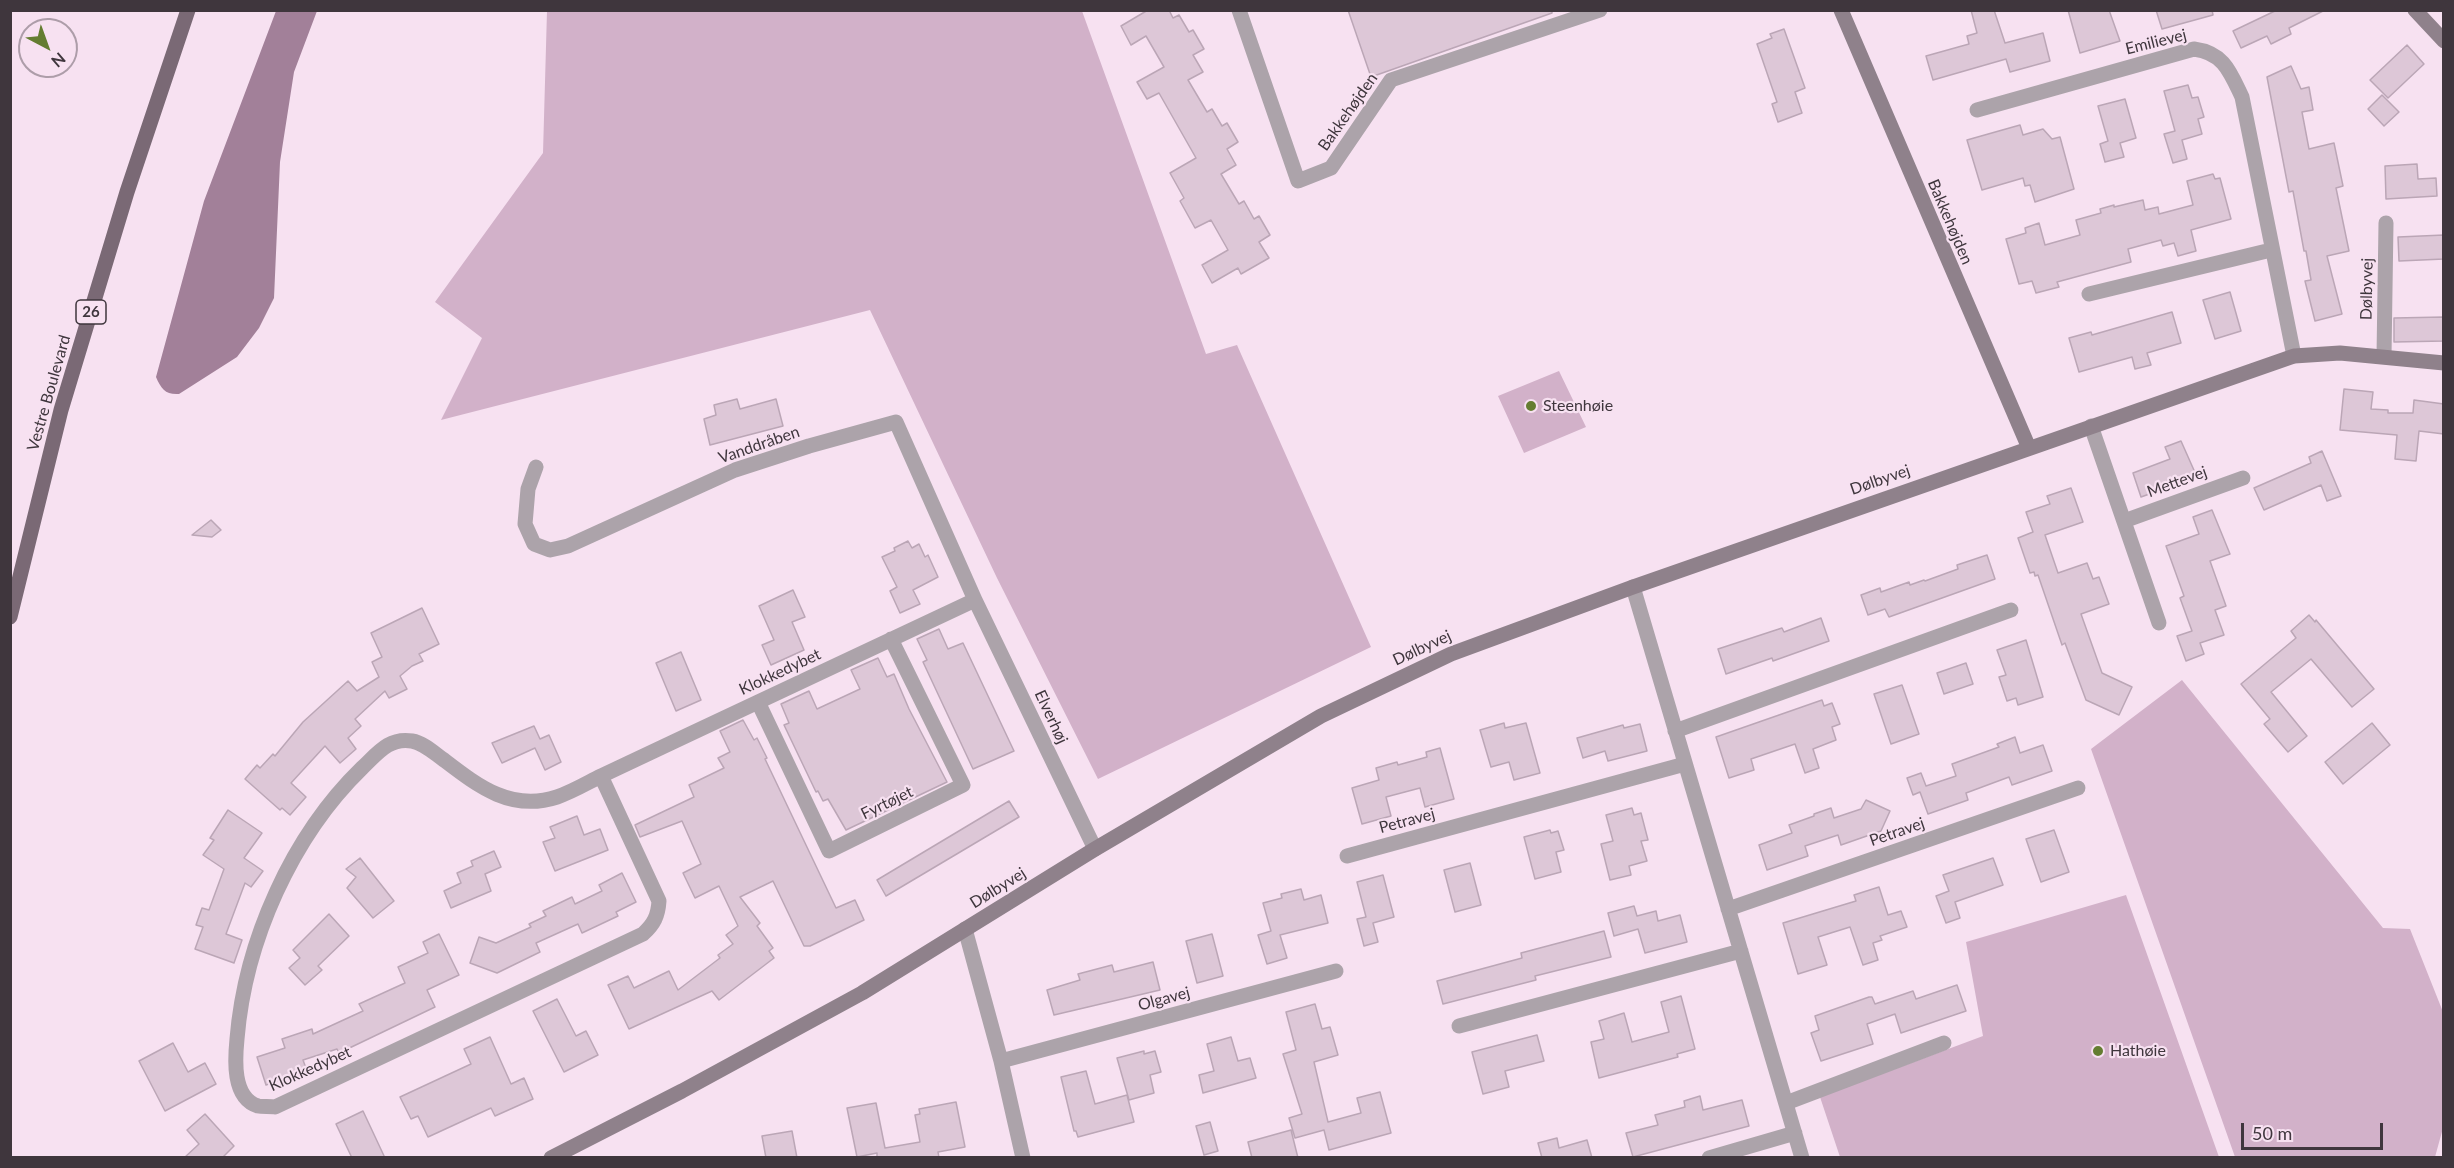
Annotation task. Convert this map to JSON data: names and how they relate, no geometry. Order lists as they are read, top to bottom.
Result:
{
  "streets": {
    "main road": ["26", "Vestre Boulevard"],
    "street": [
      "Emilievej",
      "Bakkehøjden",
      "Dølbyvej",
      "Vanddråben",
      "Mettevej",
      "Klokkedybet",
      "Elverhøj",
      "Fyrtøjet",
      "Petravej",
      "Olgavej"
    ]
  },
  "crossings": [
    ["Emilievej", "Dølbyvej"],
    ["Bakkehøjden", "Dølbyvej"],
    ["Dølbyvej", "Elverhøj"],
    ["Vanddråben", "Klokkedybet"],
    ["Vanddråben", "Elverhøj"],
    ["Klokkedybet", "Elverhøj"],
    ["Klokkedybet", "Fyrtøjet"]
  ],
  "places": ["Steenhøie", "Hathøie"],
  "scale_bar": "50 m",
  "north": "bottom right"
}
